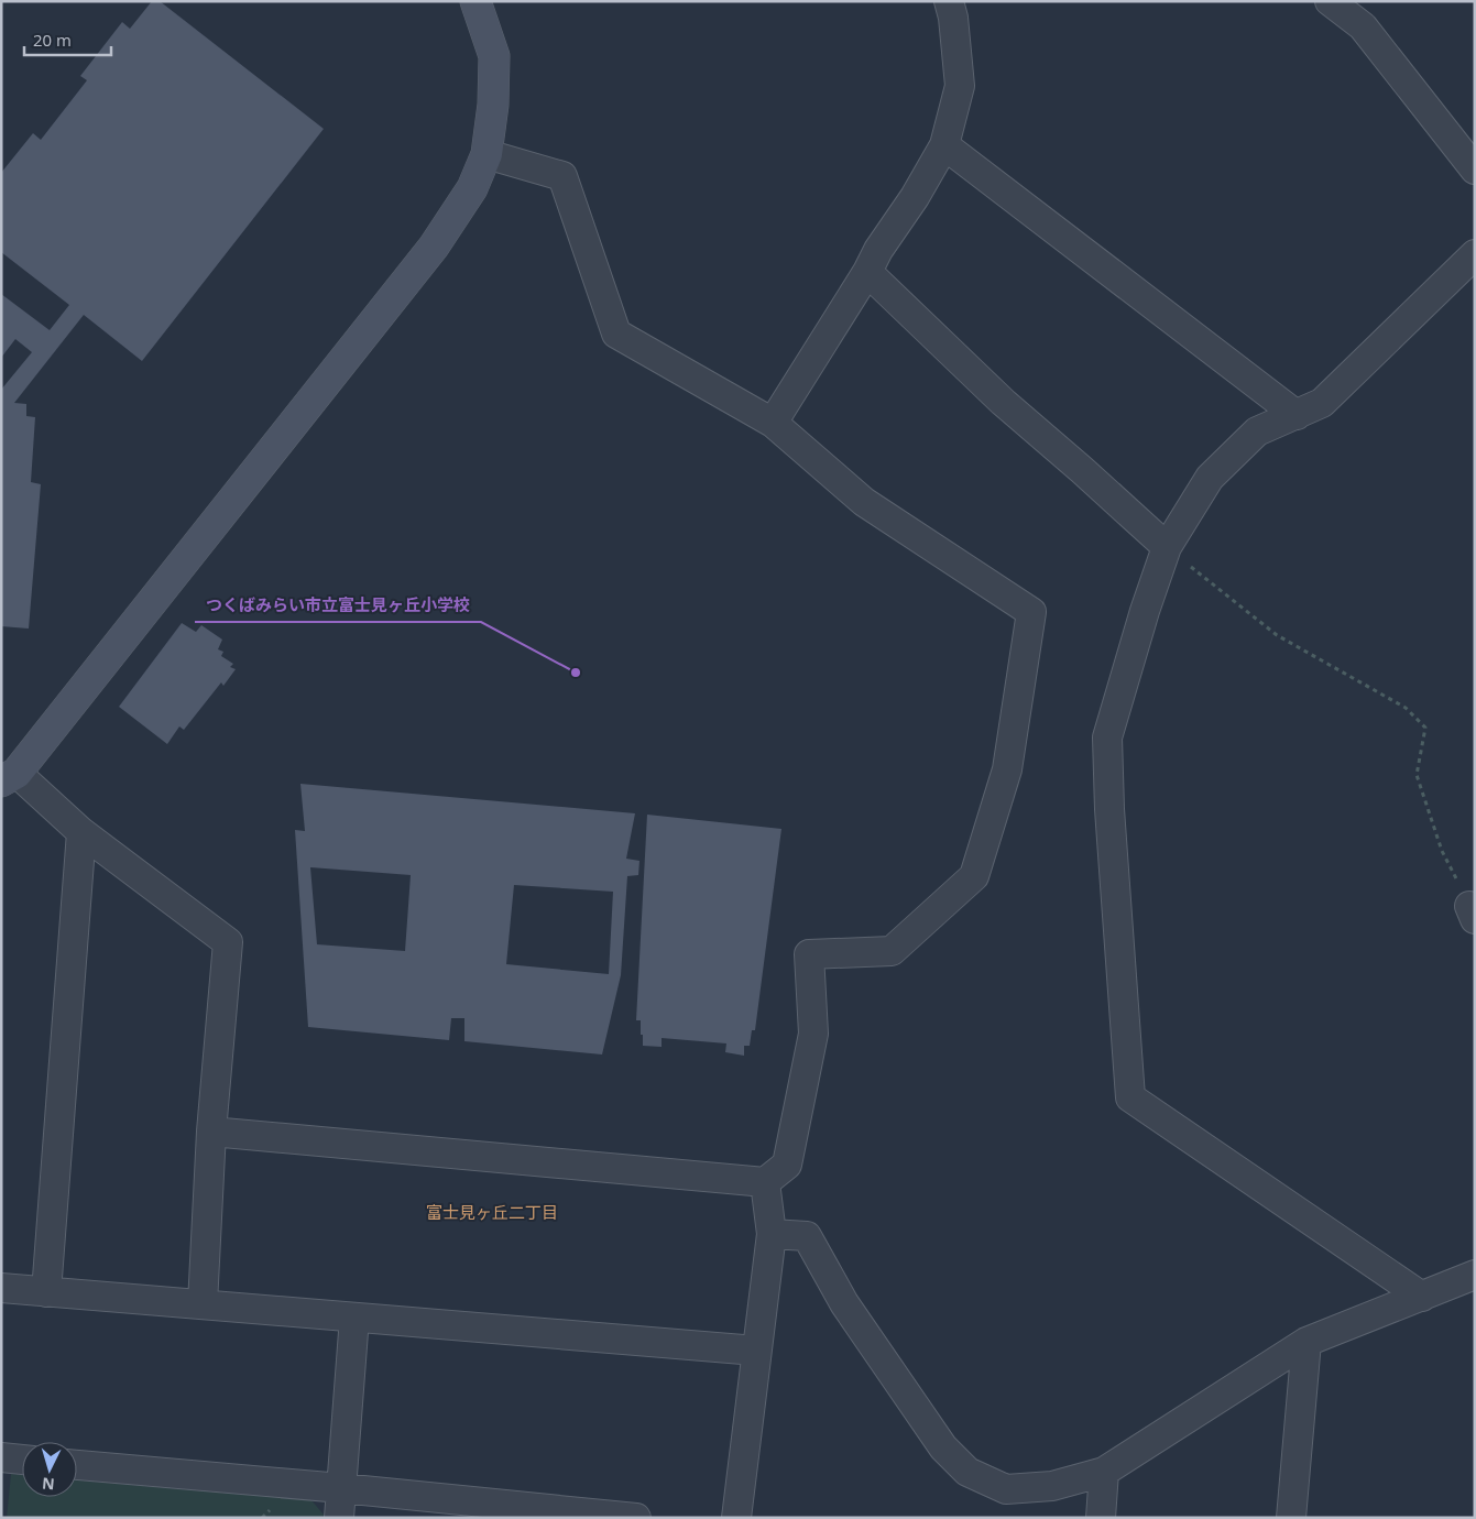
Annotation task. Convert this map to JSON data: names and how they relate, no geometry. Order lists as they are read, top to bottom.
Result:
{
  "districts": ["富士見ヶ丘二丁目"],
  "places": ["つくばみらい市立富士見ヶ丘小学校"],
  "scale_bar": "20 m",
  "north": "bottom"
}
